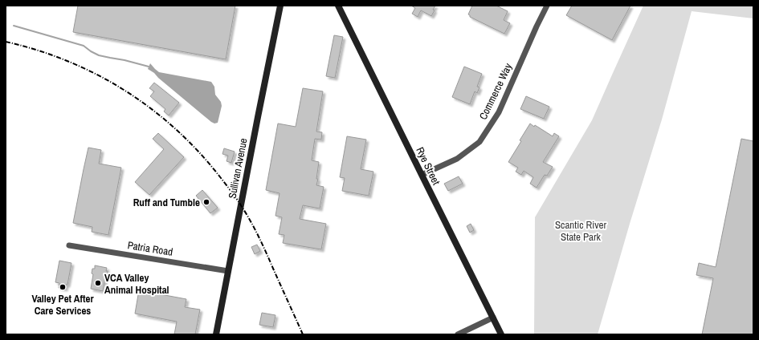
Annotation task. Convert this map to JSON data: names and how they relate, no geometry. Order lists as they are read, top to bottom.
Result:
{
  "streets": {
    "street": [
      "Commerce Way",
      "Rye Street",
      "Sullivan Avenue",
      "Patria Road"
    ]
  },
  "crossings": [
    ["Commerce Way", "Rye Street"],
    ["Sullivan Avenue", "Patria Road"]
  ],
  "parks": ["Scantic River State Park"],
  "places": ["Ruff and Tumble", "VCA Valley Animal Hospital", "Valley Pet After Care Services"]
}
